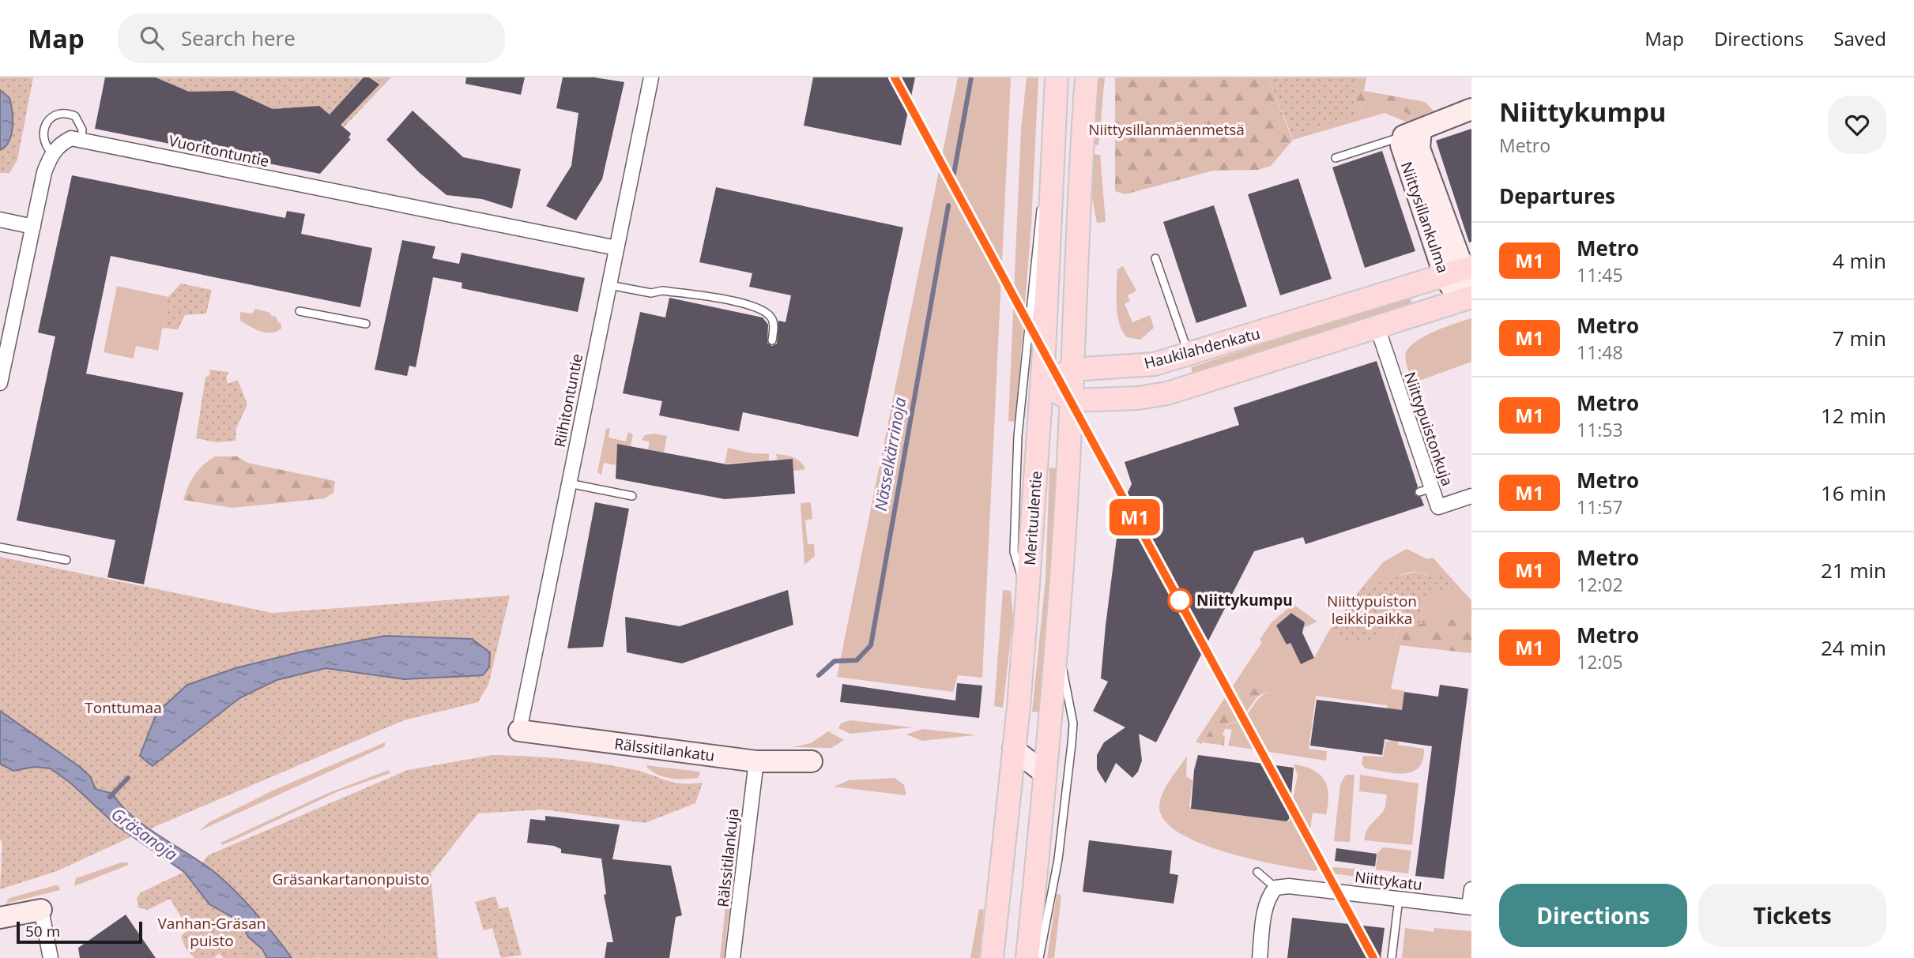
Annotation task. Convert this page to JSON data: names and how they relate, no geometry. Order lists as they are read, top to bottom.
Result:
{
  "streets": {
    "main road": [
      "Niittysillankulma",
      "Haukilahdenkatu",
      "Merituulentie",
      "Rälssitilankatu"
    ],
    "street": [
      "Vuoritontuntie",
      "Riihitontuntie",
      "Niittypuistonkuja",
      "Rälssitilankuja",
      "Niittykatu"
    ]
  },
  "crossings": [
    ["Vuoritontuntie", "Riihitontuntie"],
    ["Niittysillankulma", "Haukilahdenkatu"],
    ["Haukilahdenkatu", "Niittypuistonkuja"],
    ["Haukilahdenkatu", "Merituulentie"],
    ["Riihitontuntie", "Rälssitilankatu"],
    ["Rälssitilankatu", "Rälssitilankuja"]
  ],
  "water": ["Nässelkärrinoja", "Gräsanoja"],
  "parks": [
    "Niittysillanmäenmetsä",
    "Niittypuiston leikkipaikka",
    "Tonttumaa",
    "Gräsankartanonpuisto",
    "Vanhan-Gräsan puisto"
  ],
  "places": ["Niittykumpu"],
  "lines": ["metro line M1"],
  "scale_bar": "50 m",
  "page": {
    "header": "Map",
    "search": "Search here",
    "nav": ["Map", "Directions", "Saved"],
    "on_map": "M1",
    "heading": [
      ["Niittykumpu", "Metro"],
      "Departures"
    ],
    "list": [
      {
        "mark": "M1",
        "name": "Metro",
        "note": "11:45",
        "value": "4 min"
      },
      {
        "mark": "M1",
        "name": "Metro",
        "note": "11:48",
        "value": "7 min"
      },
      {
        "mark": "M1",
        "name": "Metro",
        "note": "11:53",
        "value": "12 min"
      },
      {
        "mark": "M1",
        "name": "Metro",
        "note": "11:57",
        "value": "16 min"
      },
      {
        "mark": "M1",
        "name": "Metro",
        "note": "12:02",
        "value": "21 min"
      },
      {
        "mark": "M1",
        "name": "Metro",
        "note": "12:05",
        "value": "24 min"
      }
    ],
    "buttons": ["Directions", "Tickets"],
    "scale": "50 m"
  }
}
